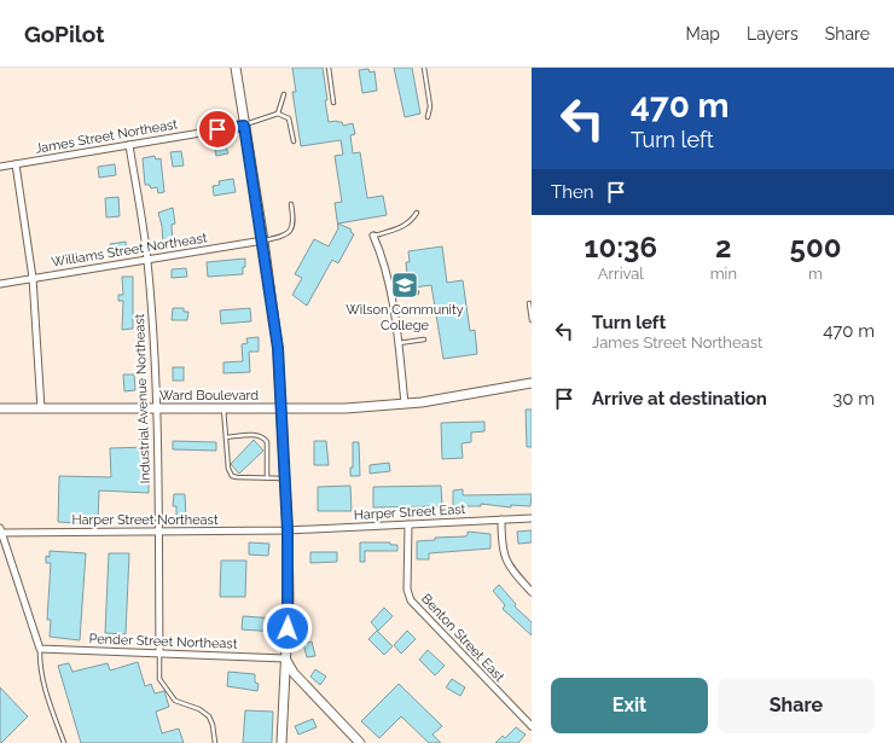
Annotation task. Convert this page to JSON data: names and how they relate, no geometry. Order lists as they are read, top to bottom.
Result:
{
  "streets": {
    "main road": ["Ward Boulevard"],
    "street": [
      "James Street Northeast",
      "Williams Street Northeast",
      "Industrial Avenue Northeast",
      "Harper Street East",
      "Harper Street Northeast",
      "Benton Street East",
      "Pender Street Northeast"
    ]
  },
  "crossings": [
    ["James Street Northeast", "Industrial Avenue Northeast"],
    ["Williams Street Northeast", "Industrial Avenue Northeast"],
    ["Ward Boulevard", "Industrial Avenue Northeast"],
    ["Industrial Avenue Northeast", "Harper Street Northeast"],
    ["Industrial Avenue Northeast", "Pender Street Northeast"],
    ["Harper Street East", "Harper Street Northeast"],
    ["Harper Street East", "Benton Street East"]
  ],
  "places": {
    "school or university": ["Wilson Community College"]
  },
  "page": {
    "header": "GoPilot",
    "nav": ["Map", "Layers", "Share"],
    "turn": ["470 m", "Turn left"],
    "then": "Then",
    "eta": [
      "10:36",
      "Arrival",
      "2",
      "min",
      "500",
      "m"
    ],
    "list": [
      {
        "name": "Turn left",
        "note": "James Street Northeast",
        "value": "470 m"
      },
      {
        "name": "Arrive at destination",
        "value": "30 m"
      }
    ],
    "buttons": ["Exit", "Share"]
  }
}
